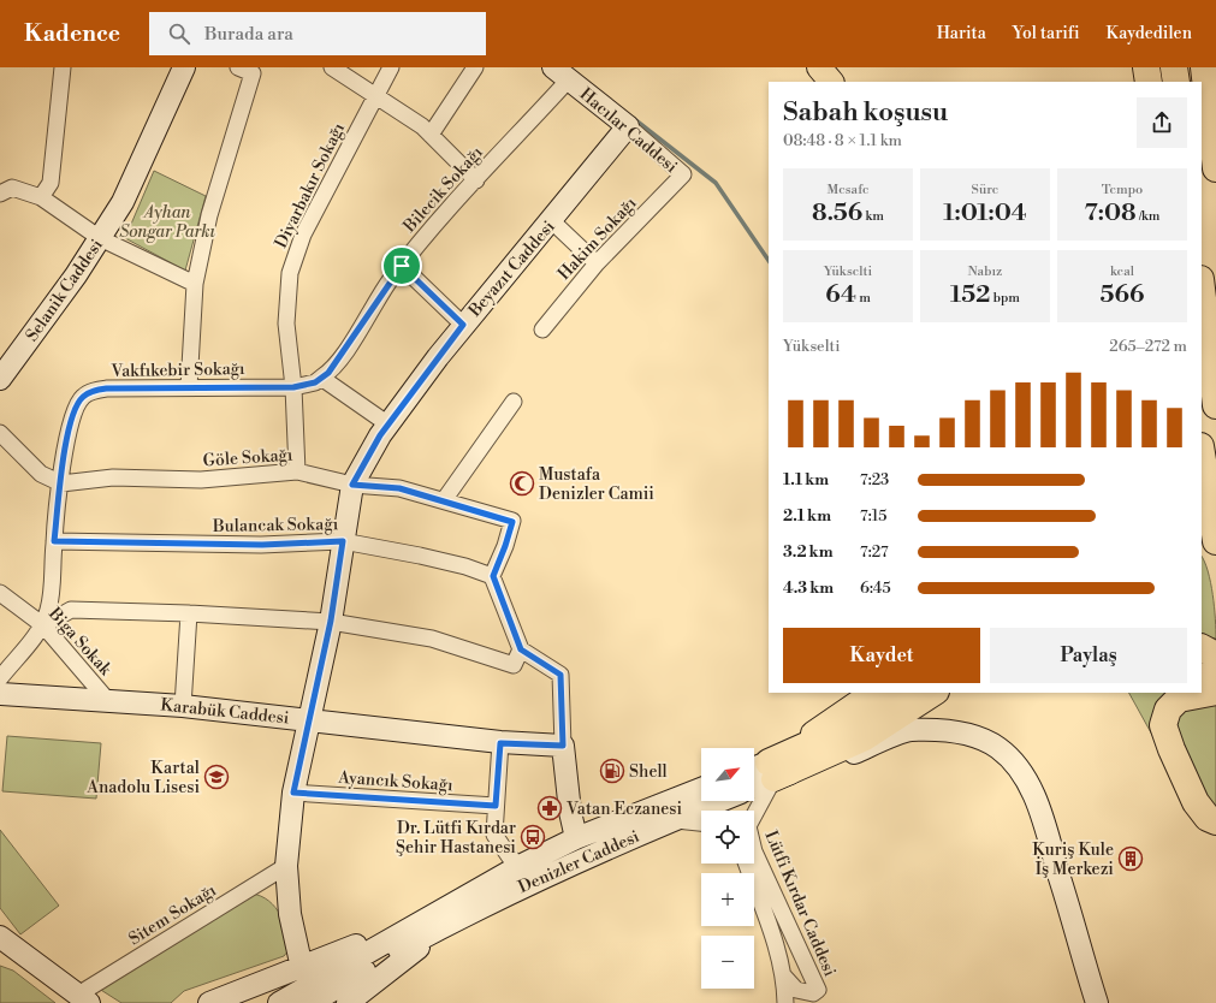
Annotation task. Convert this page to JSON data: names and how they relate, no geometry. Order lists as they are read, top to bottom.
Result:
{
  "streets": {
    "main road": [
      "Hacılar Caddesi",
      "Beyazıt Caddesi",
      "Selanik Caddesi",
      "Karabük Caddesi",
      "Denizler Caddesi"
    ],
    "street": [
      "Diyarbakır Sokağı",
      "Bilecik Sokağı",
      "Hakim Sokağı",
      "Vakfıkebir Sokağı",
      "Göle Sokağı",
      "Bulancak Sokağı",
      "Biga Sokak",
      "Ayancık Sokağı",
      "Lütfi Kırdar Caddesi",
      "Sitem Sokağı"
    ]
  },
  "crossings": [
    ["Hacılar Caddesi", "Bilecik Sokağı"],
    ["Hacılar Caddesi", "Hakim Sokağı"],
    ["Hacılar Caddesi", "Beyazıt Caddesi"],
    ["Diyarbakır Sokağı", "Vakfıkebir Sokağı"],
    ["Diyarbakır Sokağı", "Göle Sokağı"],
    ["Bilecik Sokağı", "Vakfıkebir Sokağı"],
    ["Beyazıt Caddesi", "Göle Sokağı"],
    ["Beyazıt Caddesi", "Bulancak Sokağı"],
    ["Beyazıt Caddesi", "Karabük Caddesi"],
    ["Beyazıt Caddesi", "Ayancık Sokağı"],
    ["Beyazıt Caddesi", "Denizler Caddesi"],
    ["Beyazıt Caddesi", "Sitem Sokağı"],
    ["Vakfıkebir Sokağı", "Göle Sokağı"],
    ["Vakfıkebir Sokağı", "Bulancak Sokağı"],
    ["Vakfıkebir Sokağı", "Biga Sokak"],
    ["Vakfıkebir Sokağı", "Karabük Caddesi"],
    ["Göle Sokağı", "Bulancak Sokağı"],
    ["Biga Sokak", "Karabük Caddesi"]
  ],
  "parks": ["Ayhan Songar Parkı"],
  "places": {
    "mosque": ["Mustafa Denizler Camii"],
    "fuel station": ["Shell"],
    "school or university": ["Kartal Anadolu Lisesi"],
    "pharmacy": ["Vatan Eczanesi"],
    "bus stop": ["Dr. Lütfi Kırdar Şehir Hastanesi"],
    "building": ["Kuriş Kule İş Merkezi"]
  },
  "north": "top right",
  "page": {
    "header": "Kadence",
    "search": "Burada ara",
    "nav": ["Harita", "Yol tarifi", "Kaydedilen"],
    "heading": ["Sabah koşusu", "08:48 · 8 × 1.1 km"],
    "stats": [
      ["Mesafe", "8.56 km"],
      ["Süre", "1:01:04"],
      ["Tempo", "7:08 /km"],
      ["Yükselti", "64 m"],
      ["Nabız", "152 bpm"],
      ["kcal", "566"]
    ],
    "chart": ["Yükselti", "265–272 m"],
    "list": [
      {
        "name": "1.1 km",
        "note": "7:23"
      },
      {
        "name": "2.1 km",
        "note": "7:15"
      },
      {
        "name": "3.2 km",
        "note": "7:27"
      },
      {
        "name": "4.3 km",
        "note": "6:45"
      }
    ],
    "buttons": ["Kaydet", "Paylaş"],
    "map_buttons": ["+", "−"]
  }
}
